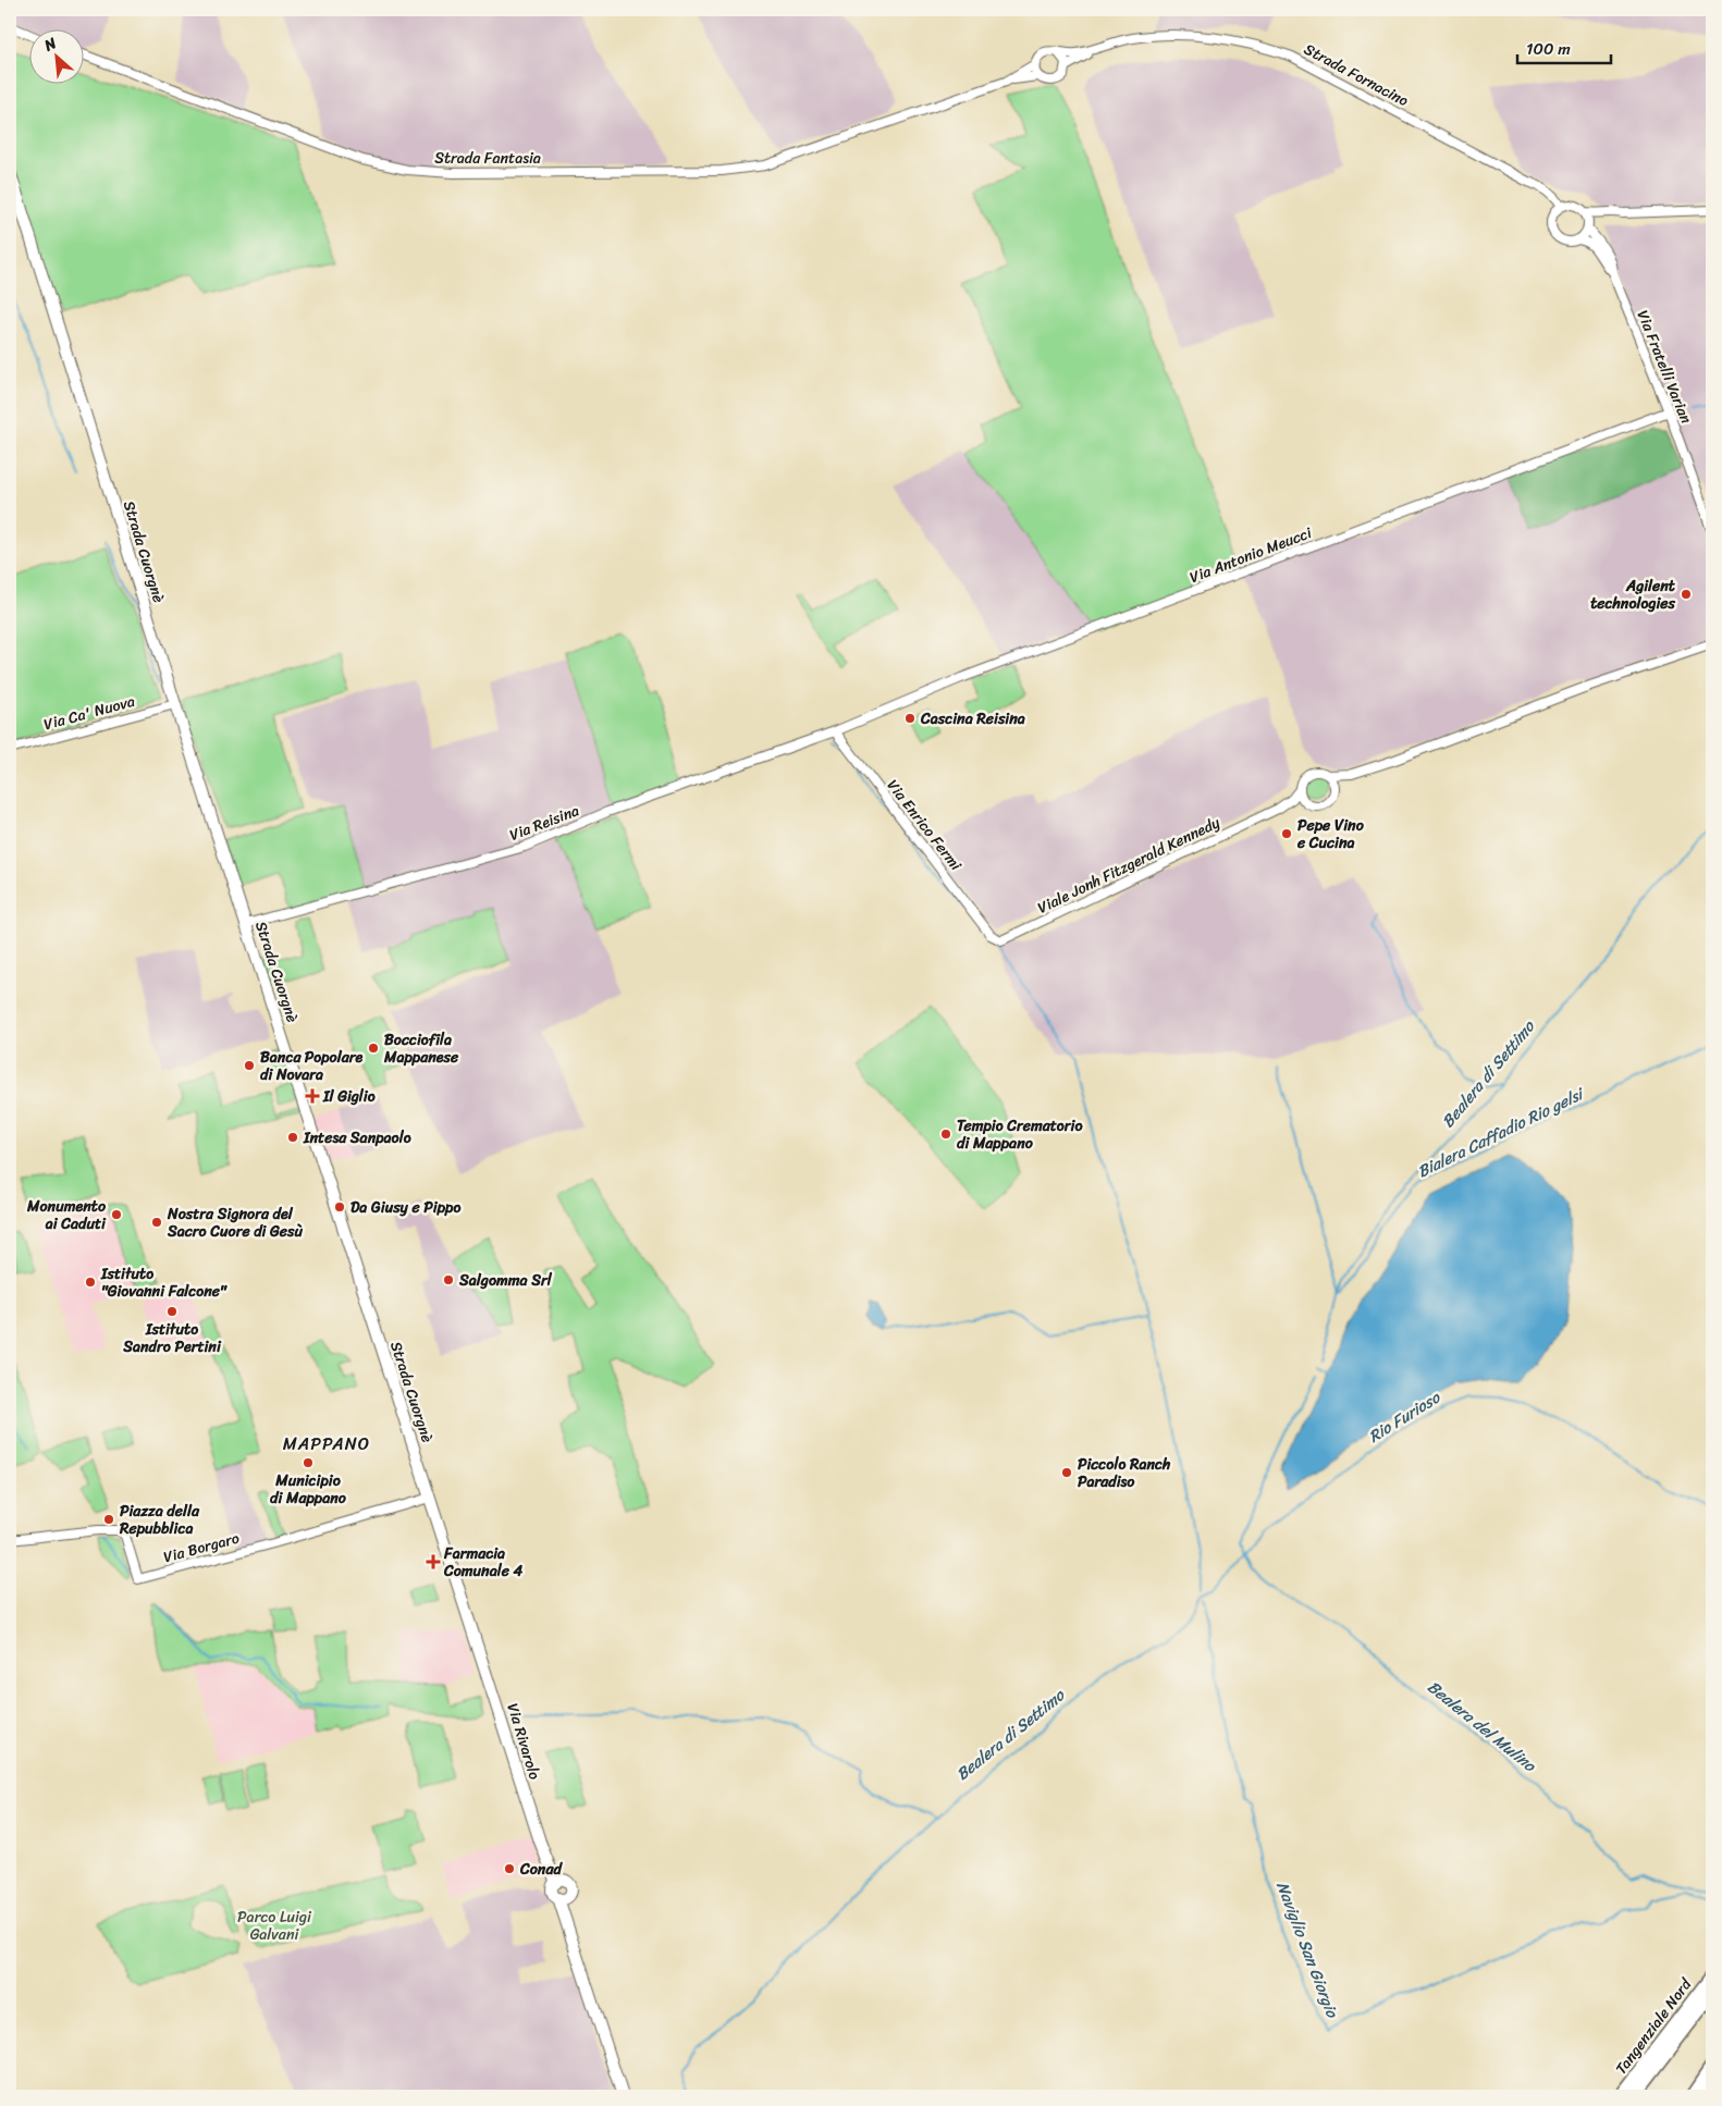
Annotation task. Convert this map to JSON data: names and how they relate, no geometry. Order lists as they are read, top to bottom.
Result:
{
  "streets": {
    "highway": ["Tangenziale Nord"],
    "main road": ["Strada Cuorgnè", "Via Rivarolo"],
    "street": [
      "Strada Fornacino",
      "Strada Fantasia",
      "Via Fratelli Varian",
      "Via Antonio Meucci",
      "Via Ca' Nuova",
      "Via Reisina",
      "Via Enrico Fermi",
      "Viale Jonh Fitzgerald Kennedy",
      "Via Borgaro"
    ]
  },
  "crossings": [
    ["Strada Fornacino", "Via Fratelli Varian"],
    ["Via Fratelli Varian", "Via Antonio Meucci"],
    ["Strada Cuorgnè", "Via Ca' Nuova"],
    ["Strada Cuorgnè", "Via Reisina"],
    ["Strada Cuorgnè", "Via Borgaro"],
    ["Strada Cuorgnè", "Via Rivarolo"],
    ["Via Antonio Meucci", "Via Reisina"],
    ["Via Reisina", "Via Enrico Fermi"],
    ["Via Enrico Fermi", "Viale Jonh Fitzgerald Kennedy"]
  ],
  "districts": ["MAPPANO"],
  "water": [
    "Bealera di Settimo",
    "Bialera Caffadio Rio gelsi",
    "Rio Furioso",
    "Bealera del Mulino",
    "Naviglio San Giorgio"
  ],
  "parks": ["Parco Luigi Galvani"],
  "places": {
    "other": [
      "Agilent technologies",
      "Cascina Reisina",
      "Pepe Vino e Cucina",
      "Bocciofila Mappanese",
      "Banca Popolare di Novara",
      "Tempio Crematorio di Mappano",
      "Intesa Sanpaolo",
      "Da Giusy e Pippo",
      "Monumento ai Caduti",
      "Nostra Signora del Sacro Cuore di Gesù",
      "Salgomma Srl",
      "Istituto \"Giovanni Falcone\"",
      "Istituto Sandro Pertini",
      "Municipio di Mappano",
      "Piccolo Ranch Paradiso",
      "Piazza della Repubblica",
      "Conad"
    ],
    "health": ["Il Giglio", "Farmacia Comunale 4"]
  },
  "scale_bar": "100 m",
  "north": "top left"
}
